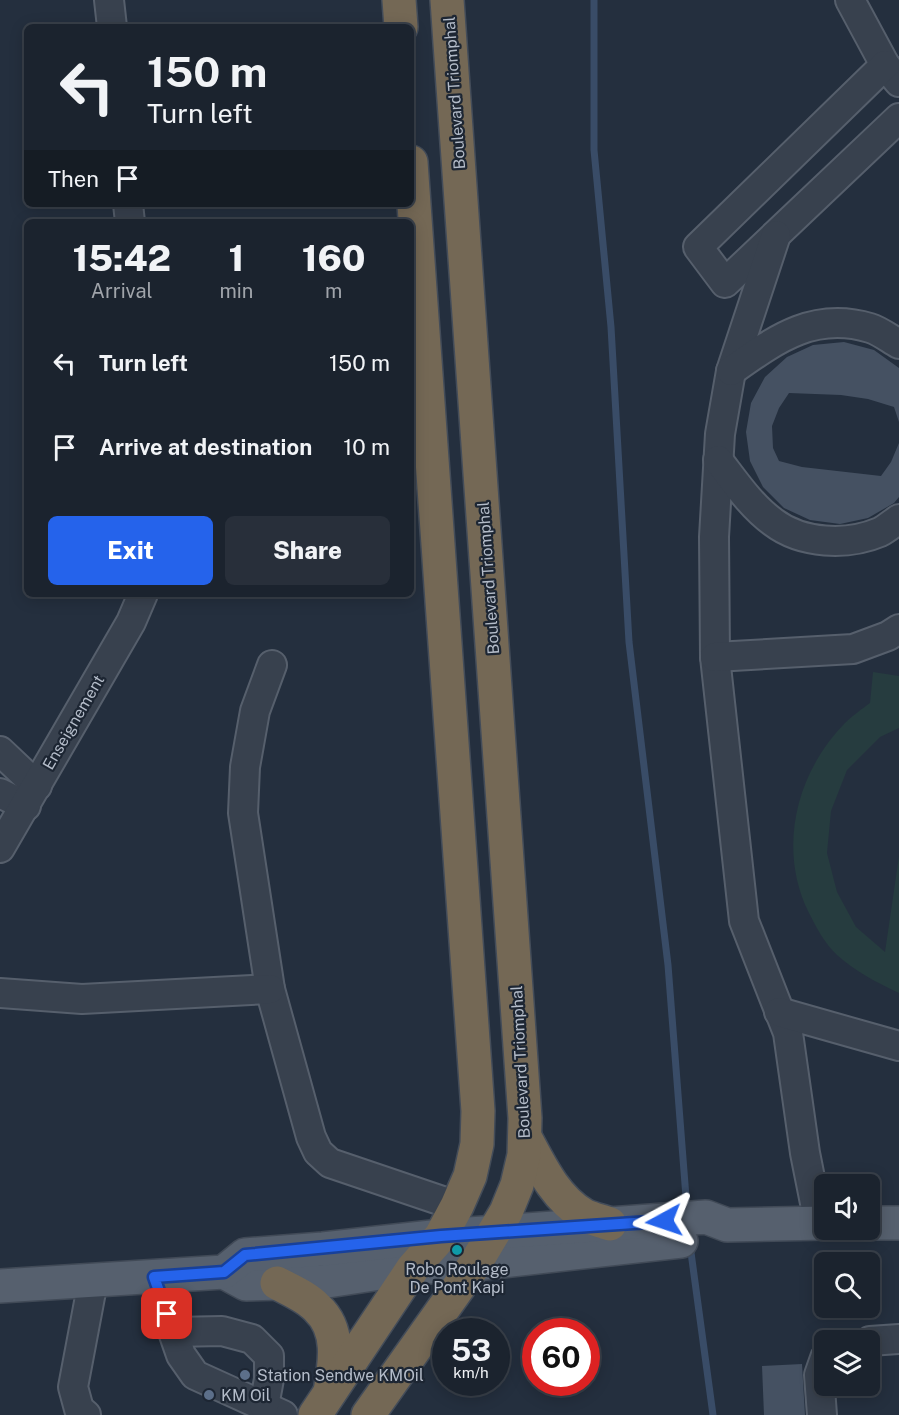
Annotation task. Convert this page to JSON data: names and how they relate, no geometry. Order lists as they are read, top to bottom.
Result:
{
  "streets": {
    "highway": ["Boulevard Triomphal"],
    "street": ["Enseignement"]
  },
  "places": ["Robo Roulage De Pont Kapi", "Station Sendwe KMOil", "KM Oil"],
  "page": {
    "turn": ["150 m", "Turn left"],
    "then": "Then",
    "eta": [
      "15:42",
      "Arrival",
      "1",
      "min",
      "160",
      "m"
    ],
    "list": [
      {
        "name": "Turn left",
        "value": "150 m"
      },
      {
        "name": "Arrive at destination",
        "value": "10 m"
      }
    ],
    "buttons": ["Exit", "Share"],
    "speed": "53 km/h",
    "limit": "60"
  }
}
